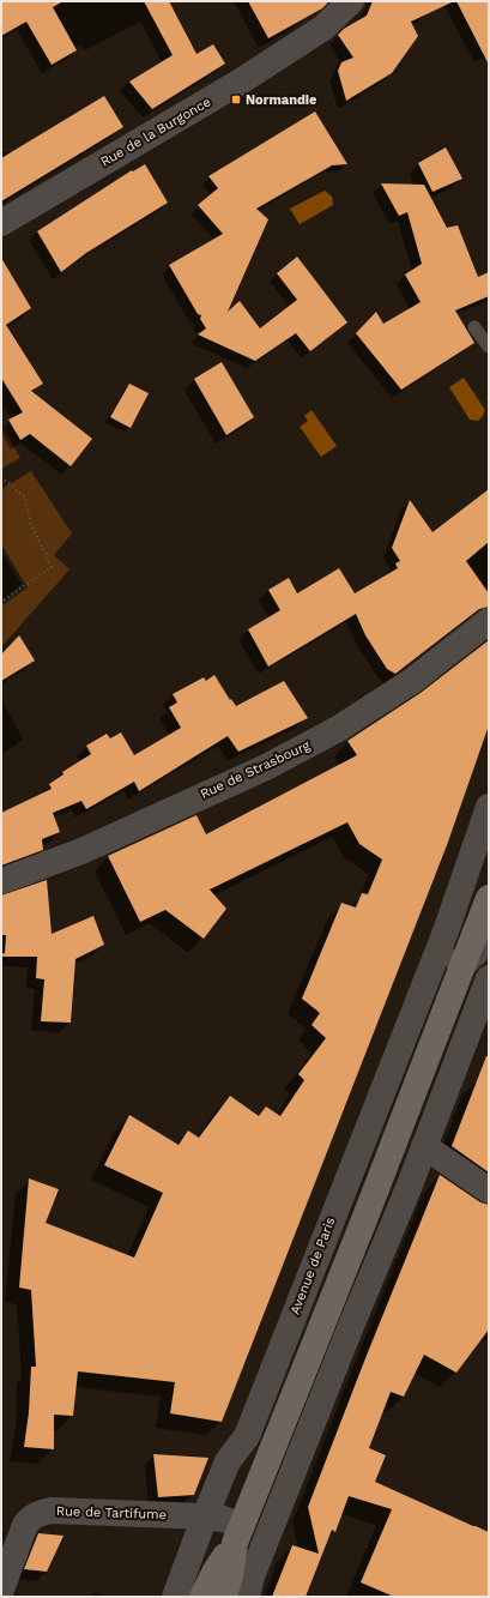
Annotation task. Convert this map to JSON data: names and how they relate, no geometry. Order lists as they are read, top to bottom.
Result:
{
  "streets": {
    "street": [
      "Rue de la Burgonce",
      "Rue de Strasbourg",
      "Avenue de Paris",
      "Rue de Tartifume"
    ]
  },
  "crossings": [
    ["Avenue de Paris", "Rue de Tartifume"]
  ],
  "places": {
    "transit": ["Normandie"]
  }
}
